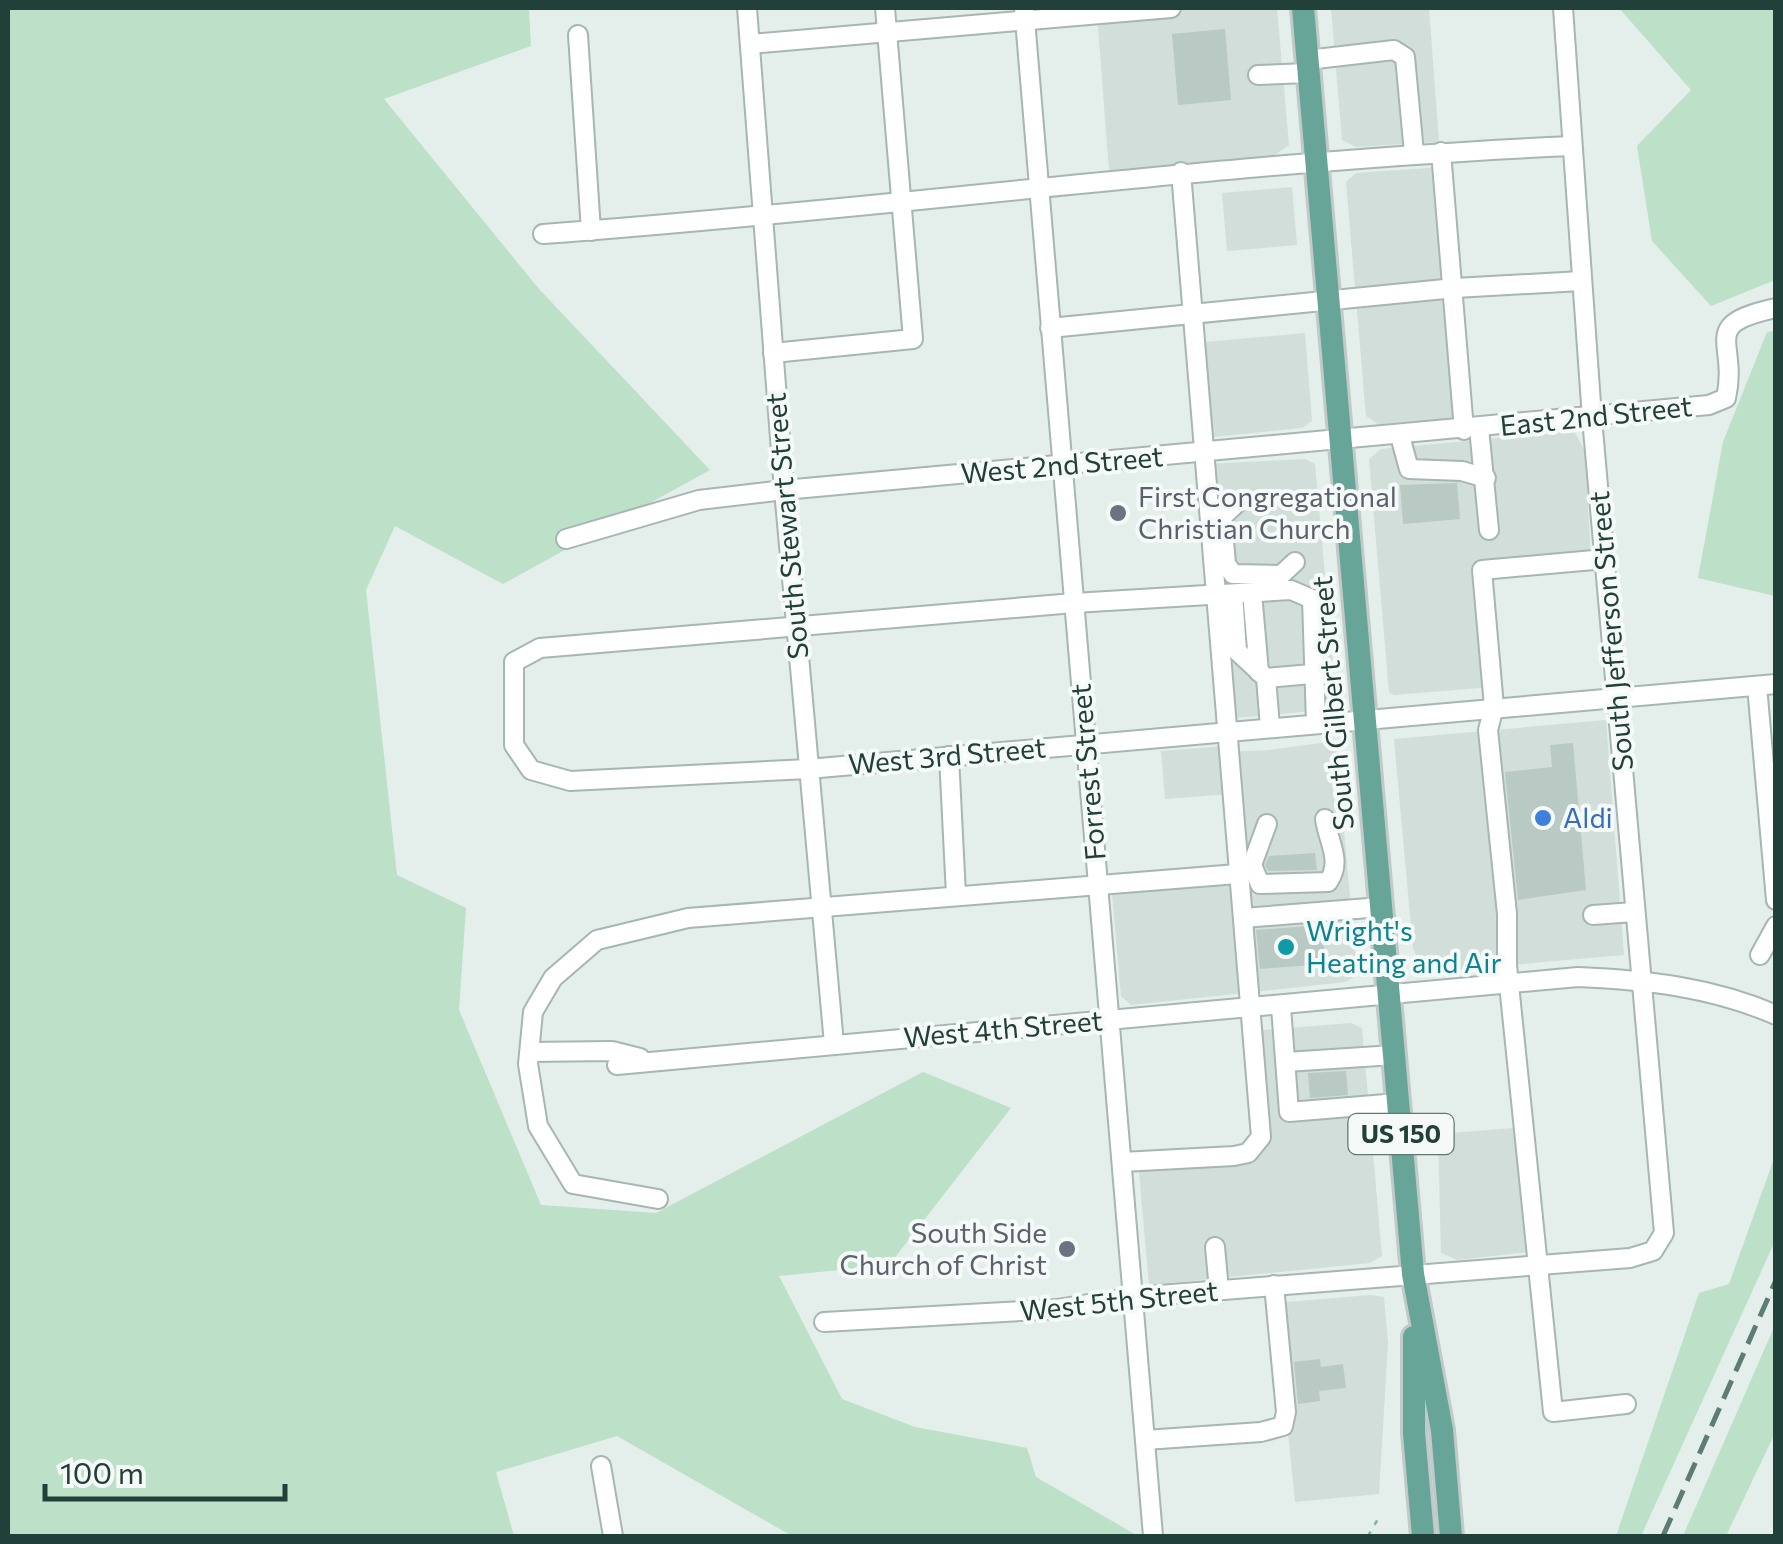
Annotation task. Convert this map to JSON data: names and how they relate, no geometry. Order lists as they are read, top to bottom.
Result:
{
  "streets": {
    "main road": ["South Gilbert Street", "US 150"],
    "street": [
      "East 2nd Street",
      "West 2nd Street",
      "South Stewart Street",
      "South Jefferson Street",
      "West 3rd Street",
      "Forrest Street",
      "West 4th Street",
      "West 5th Street"
    ]
  },
  "crossings": [
    ["East 2nd Street", "West 2nd Street"],
    ["East 2nd Street", "South Jefferson Street"],
    ["East 2nd Street", "South Gilbert Street"],
    ["West 2nd Street", "South Stewart Street"],
    ["West 2nd Street", "South Gilbert Street"],
    ["West 2nd Street", "Forrest Street"],
    ["South Stewart Street", "West 3rd Street"],
    ["South Stewart Street", "West 4th Street"],
    ["South Jefferson Street", "West 3rd Street"],
    ["South Jefferson Street", "West 4th Street"],
    ["South Jefferson Street", "West 5th Street"],
    ["South Gilbert Street", "West 3rd Street"],
    ["South Gilbert Street", "West 4th Street"],
    ["South Gilbert Street", "West 5th Street"],
    ["West 3rd Street", "Forrest Street"],
    ["Forrest Street", "West 4th Street"],
    ["Forrest Street", "West 5th Street"]
  ],
  "places": [
    "First Congregational Christian Church",
    "Aldi",
    "Wright's Heating and Air",
    "South Side Church of Christ"
  ],
  "scale_bar": "100 m"
}
